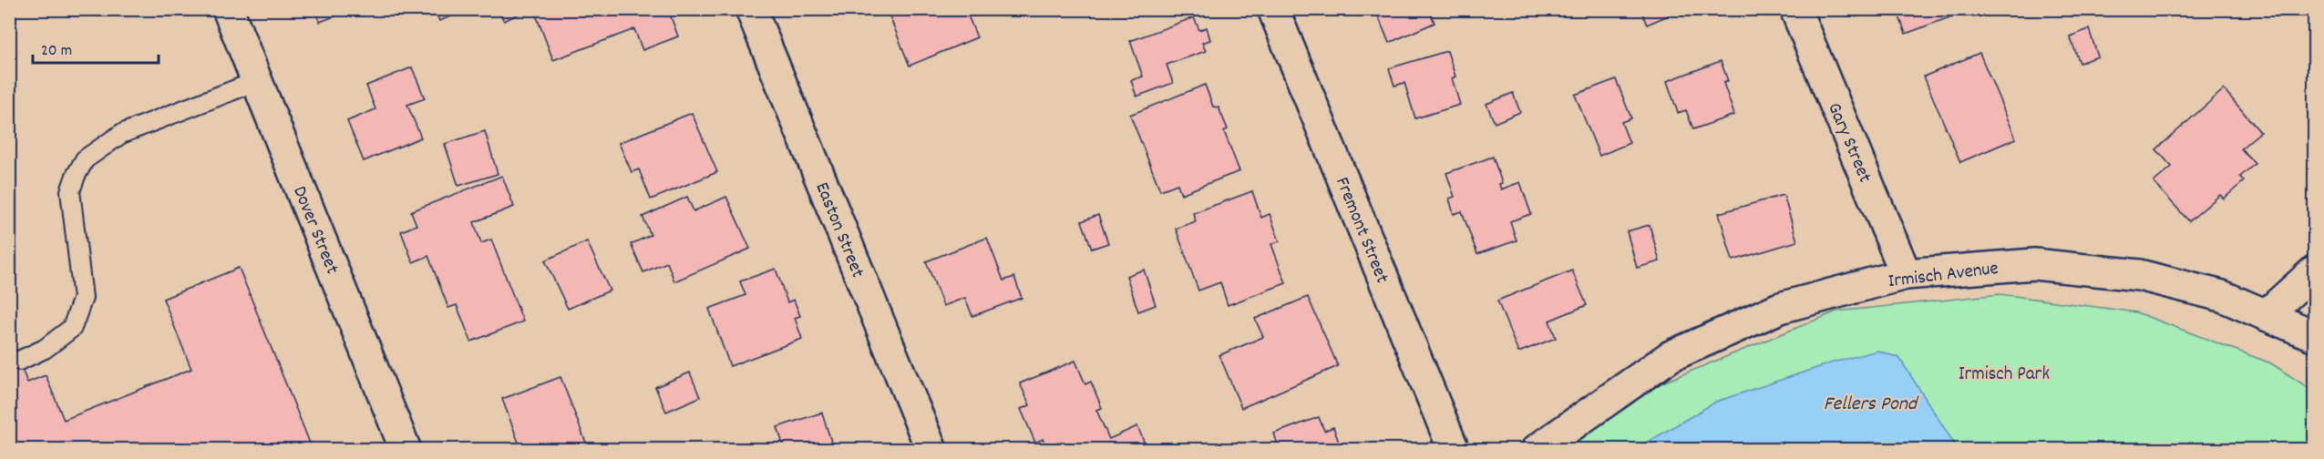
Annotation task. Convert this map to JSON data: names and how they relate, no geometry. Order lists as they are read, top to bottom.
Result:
{
  "streets": {
    "street": [
      "Gary Street",
      "Dover Street",
      "Easton Street",
      "Fremont Street",
      "Irmisch Avenue"
    ]
  },
  "crossings": [
    ["Gary Street", "Irmisch Avenue"]
  ],
  "water": ["Fellers Pond"],
  "parks": ["Irmisch Park"],
  "scale_bar": "20 m"
}
